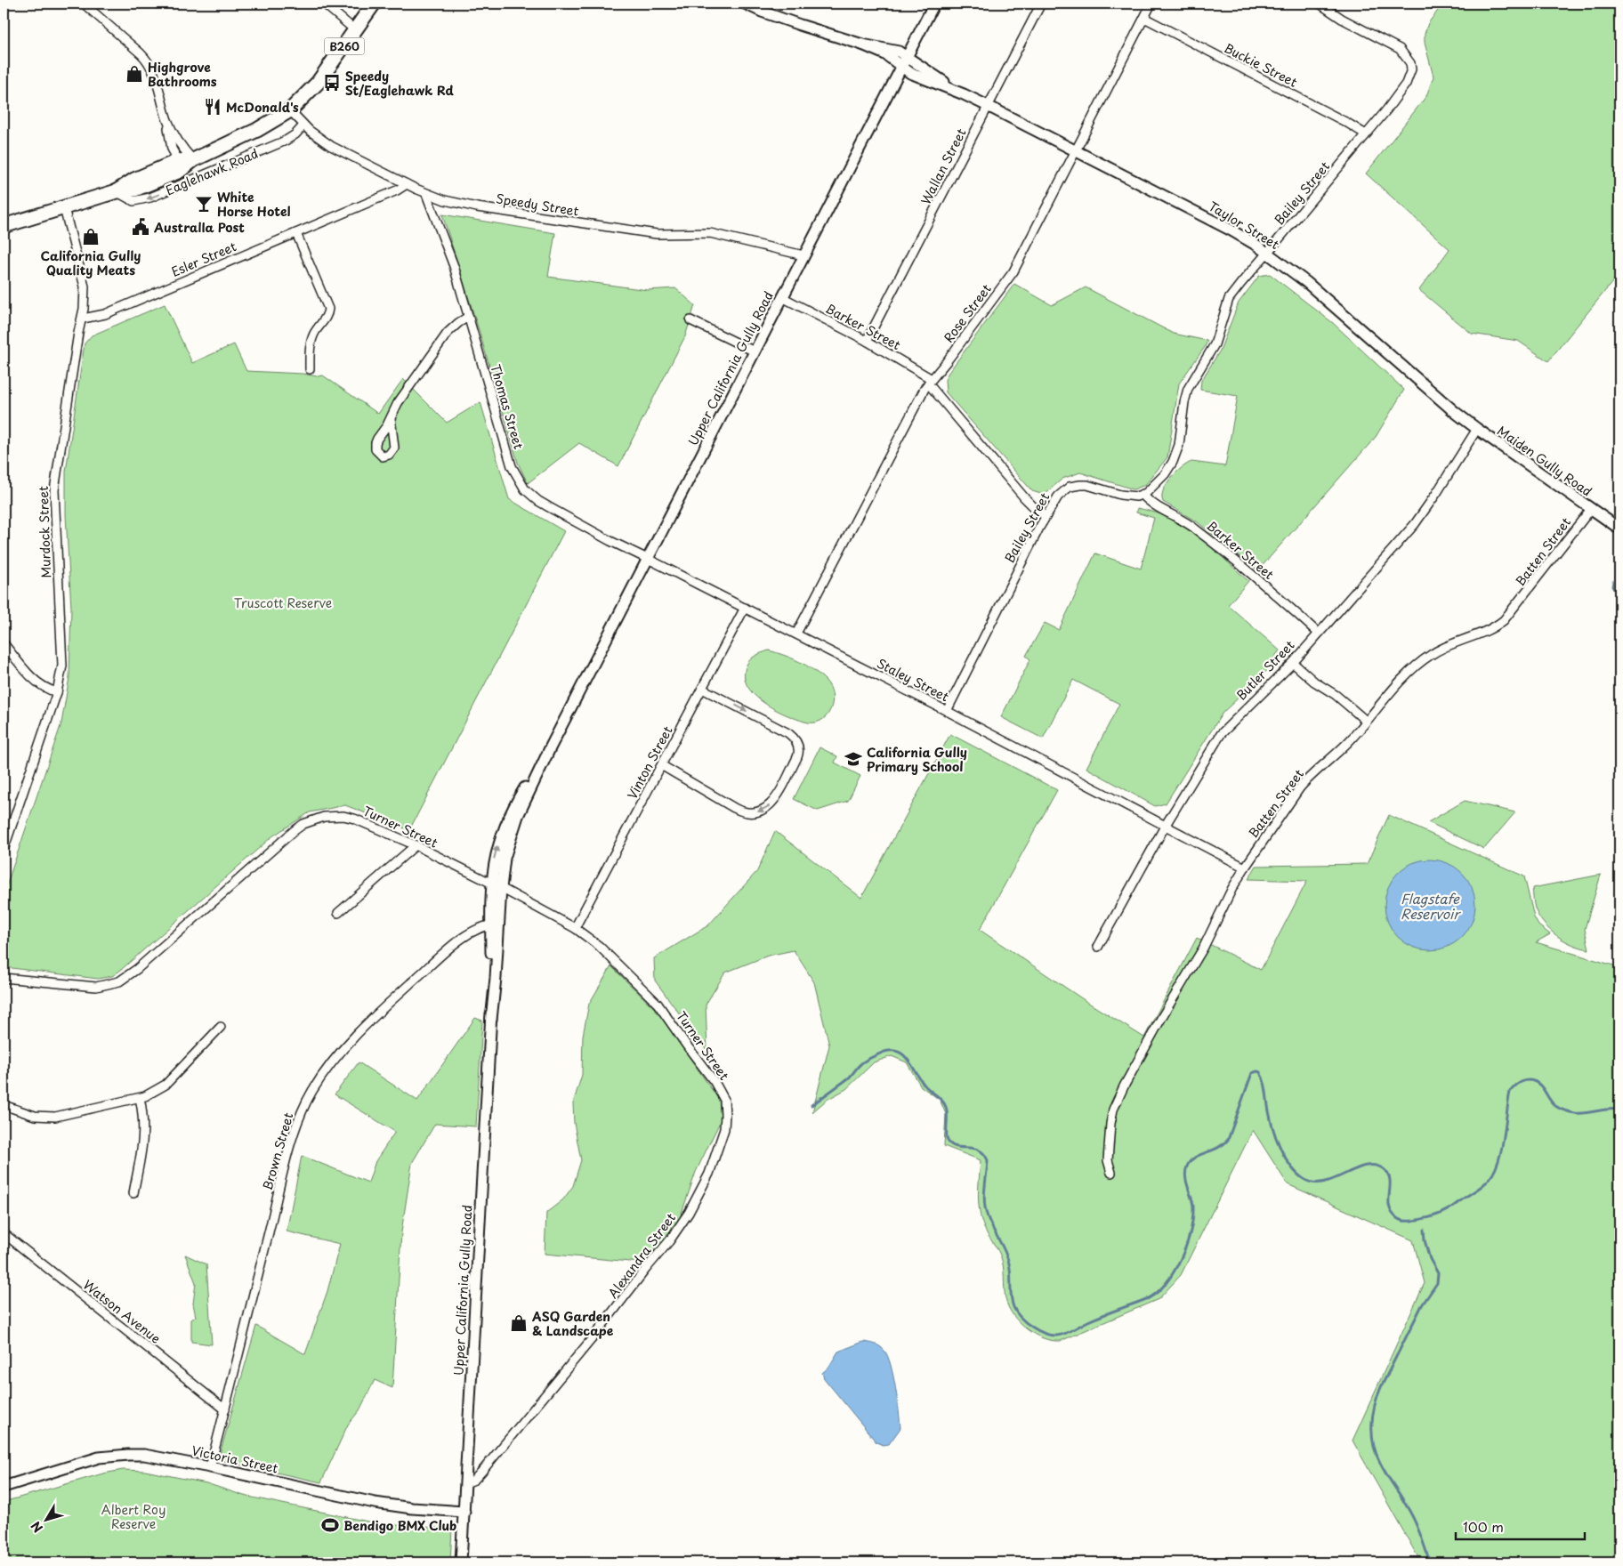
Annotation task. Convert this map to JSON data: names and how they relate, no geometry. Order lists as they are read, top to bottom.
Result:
{
  "streets": {
    "main road": ["B260", "Eaglehawk Road"],
    "street": [
      "Buckie Street",
      "Wallan Street",
      "Bailey Street",
      "Speedy Street",
      "Taylor Street",
      "Esler Street",
      "Rose Street",
      "Barker Street",
      "Upper California Gully Road",
      "Thomas Street",
      "Maiden Gully Road",
      "Murdock Street",
      "Batten Street",
      "Butler Street",
      "Staley Street",
      "Vinton Street",
      "Turner Street",
      "Brown Street",
      "Alexandra Street",
      "Watson Avenue",
      "Victoria Street"
    ]
  },
  "crossings": [
    ["Buckie Street", "Bailey Street"],
    ["Buckie Street", "Rose Street"],
    ["Wallan Street", "Taylor Street"],
    ["Wallan Street", "Barker Street"],
    ["Eaglehawk Road", "Speedy Street"],
    ["Eaglehawk Road", "Murdock Street"],
    ["Bailey Street", "Taylor Street"],
    ["Bailey Street", "Barker Street"],
    ["Bailey Street", "Staley Street"],
    ["Speedy Street", "Esler Street"],
    ["Speedy Street", "Upper California Gully Road"],
    ["Speedy Street", "Thomas Street"],
    ["Taylor Street", "Rose Street"],
    ["Taylor Street", "Upper California Gully Road"],
    ["Taylor Street", "Maiden Gully Road"],
    ["Taylor Street", "Butler Street"],
    ["Esler Street", "Murdock Street"],
    ["Rose Street", "Barker Street"],
    ["Rose Street", "Staley Street"],
    ["Barker Street", "Upper California Gully Road"],
    ["Barker Street", "Butler Street"],
    ["Upper California Gully Road", "Thomas Street"],
    ["Upper California Gully Road", "Staley Street"],
    ["Upper California Gully Road", "Turner Street"],
    ["Upper California Gully Road", "Brown Street"],
    ["Upper California Gully Road", "Alexandra Street"],
    ["Upper California Gully Road", "Victoria Street"],
    ["Thomas Street", "Staley Street"],
    ["Maiden Gully Road", "Batten Street"],
    ["Maiden Gully Road", "Butler Street"],
    ["Batten Street", "Staley Street"],
    ["Butler Street", "Staley Street"],
    ["Staley Street", "Vinton Street"],
    ["Vinton Street", "Turner Street"],
    ["Turner Street", "Alexandra Street"],
    ["Brown Street", "Watson Avenue"],
    ["Brown Street", "Victoria Street"]
  ],
  "water": ["Flagstafe Reservoir"],
  "parks": ["Truscott Reserve", "Albert Roy Reserve"],
  "places": {
    "shop": ["Highgrove Bathrooms", "California Gully Quality Meats", "ASQ Garden & Landscape"],
    "bus stop": ["Speedy St/Eaglehawk Rd"],
    "restaurant": ["McDonald's"],
    "bar": ["White Horse Hotel"],
    "public building": ["AustralIa Post"],
    "school or university": ["California Gully Primary School"],
    "sports": ["Bendigo BMX Club"]
  },
  "scale_bar": "100 m",
  "north": "bottom left"
}
